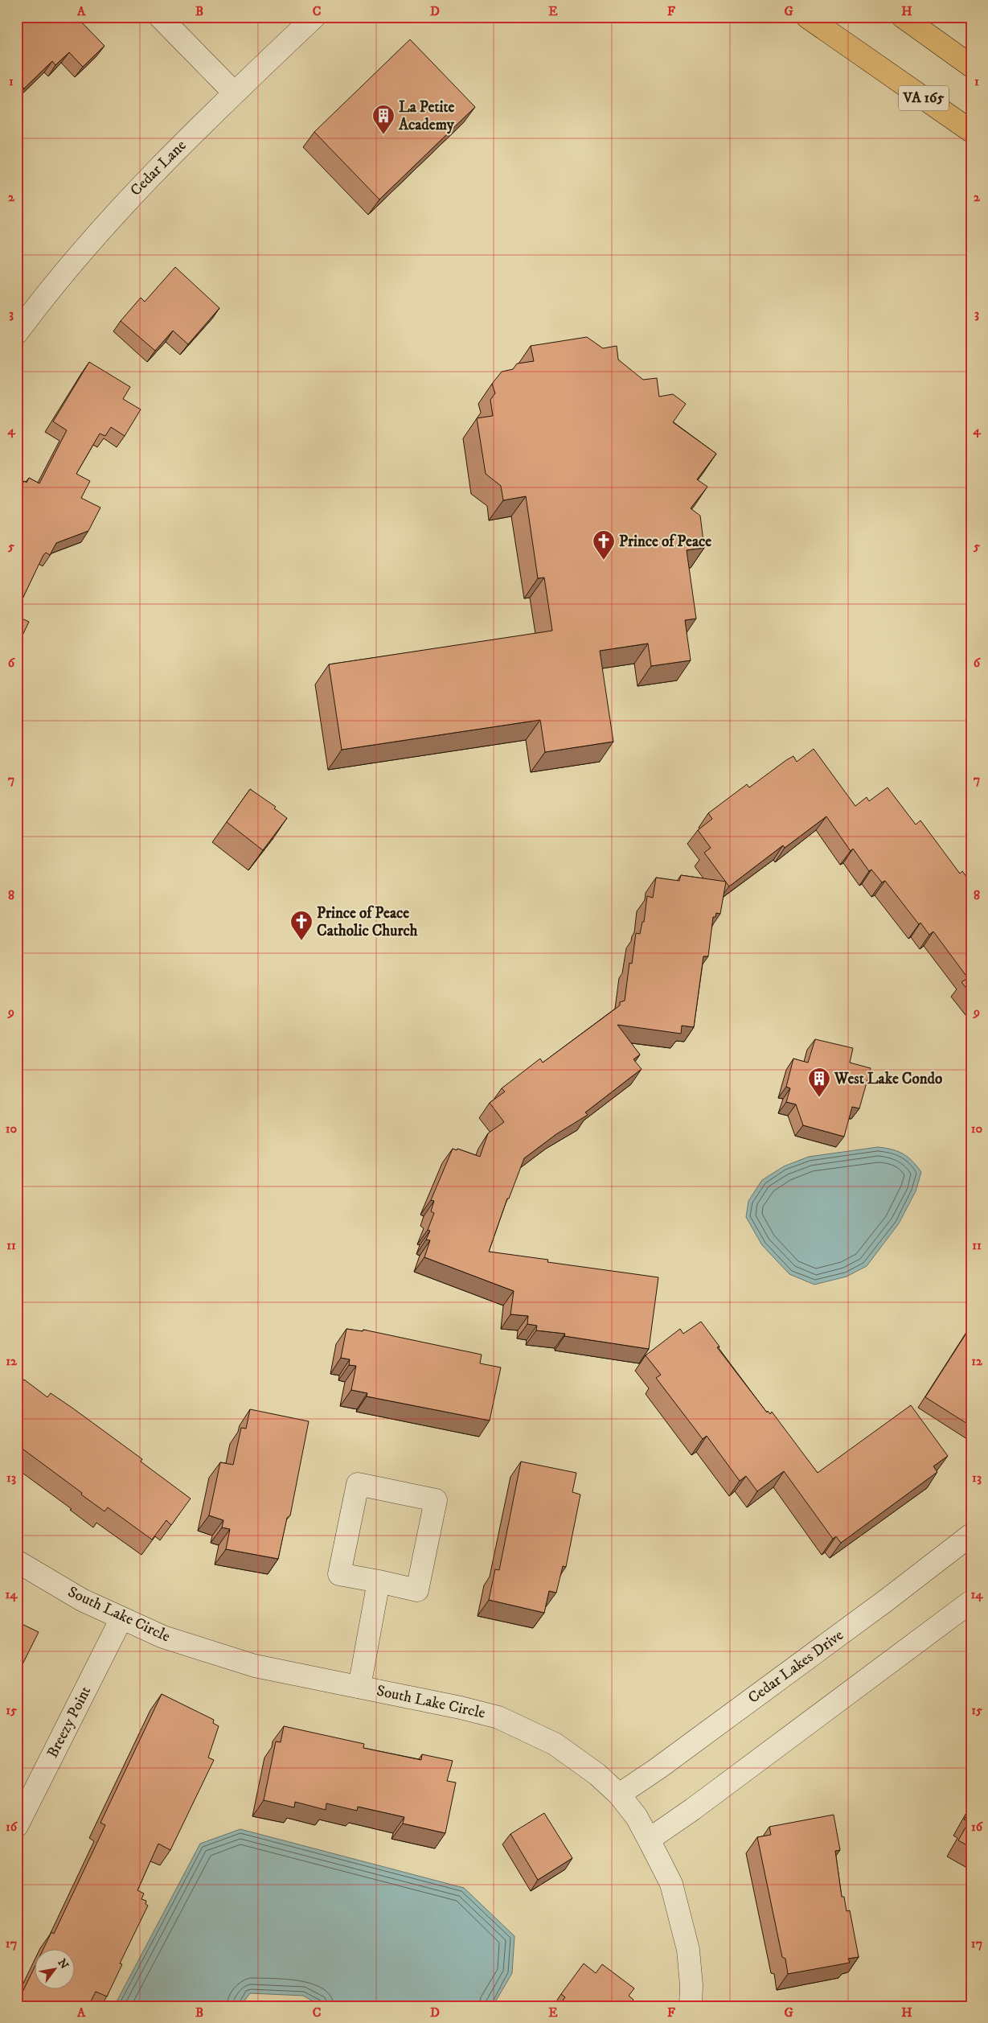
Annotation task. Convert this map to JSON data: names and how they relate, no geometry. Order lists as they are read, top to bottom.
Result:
{
  "streets": {
    "main road": ["VA 165"],
    "street": [
      "Cedar Lane",
      "South Lake Circle",
      "Cedar Lakes Drive",
      "Breezy Point"
    ]
  },
  "crossings": [
    ["South Lake Circle", "Cedar Lakes Drive"],
    ["South Lake Circle", "Breezy Point"]
  ],
  "places": {
    "building": ["La Petite Academy", "West Lake Condo"],
    "church": ["Prince of Peace", "Prince of Peace Catholic Church"]
  },
  "north": "top right",
  "grid": {
    "columns": [
      "A",
      "B",
      "C",
      "D",
      "E",
      "F",
      "G",
      "H"
    ],
    "rows": [
      "1",
      "2",
      "3",
      "4",
      "5",
      "6",
      "7",
      "8",
      "9",
      "10",
      "11",
      "12",
      "13",
      "14",
      "15",
      "16",
      "17"
    ]
  }
}
